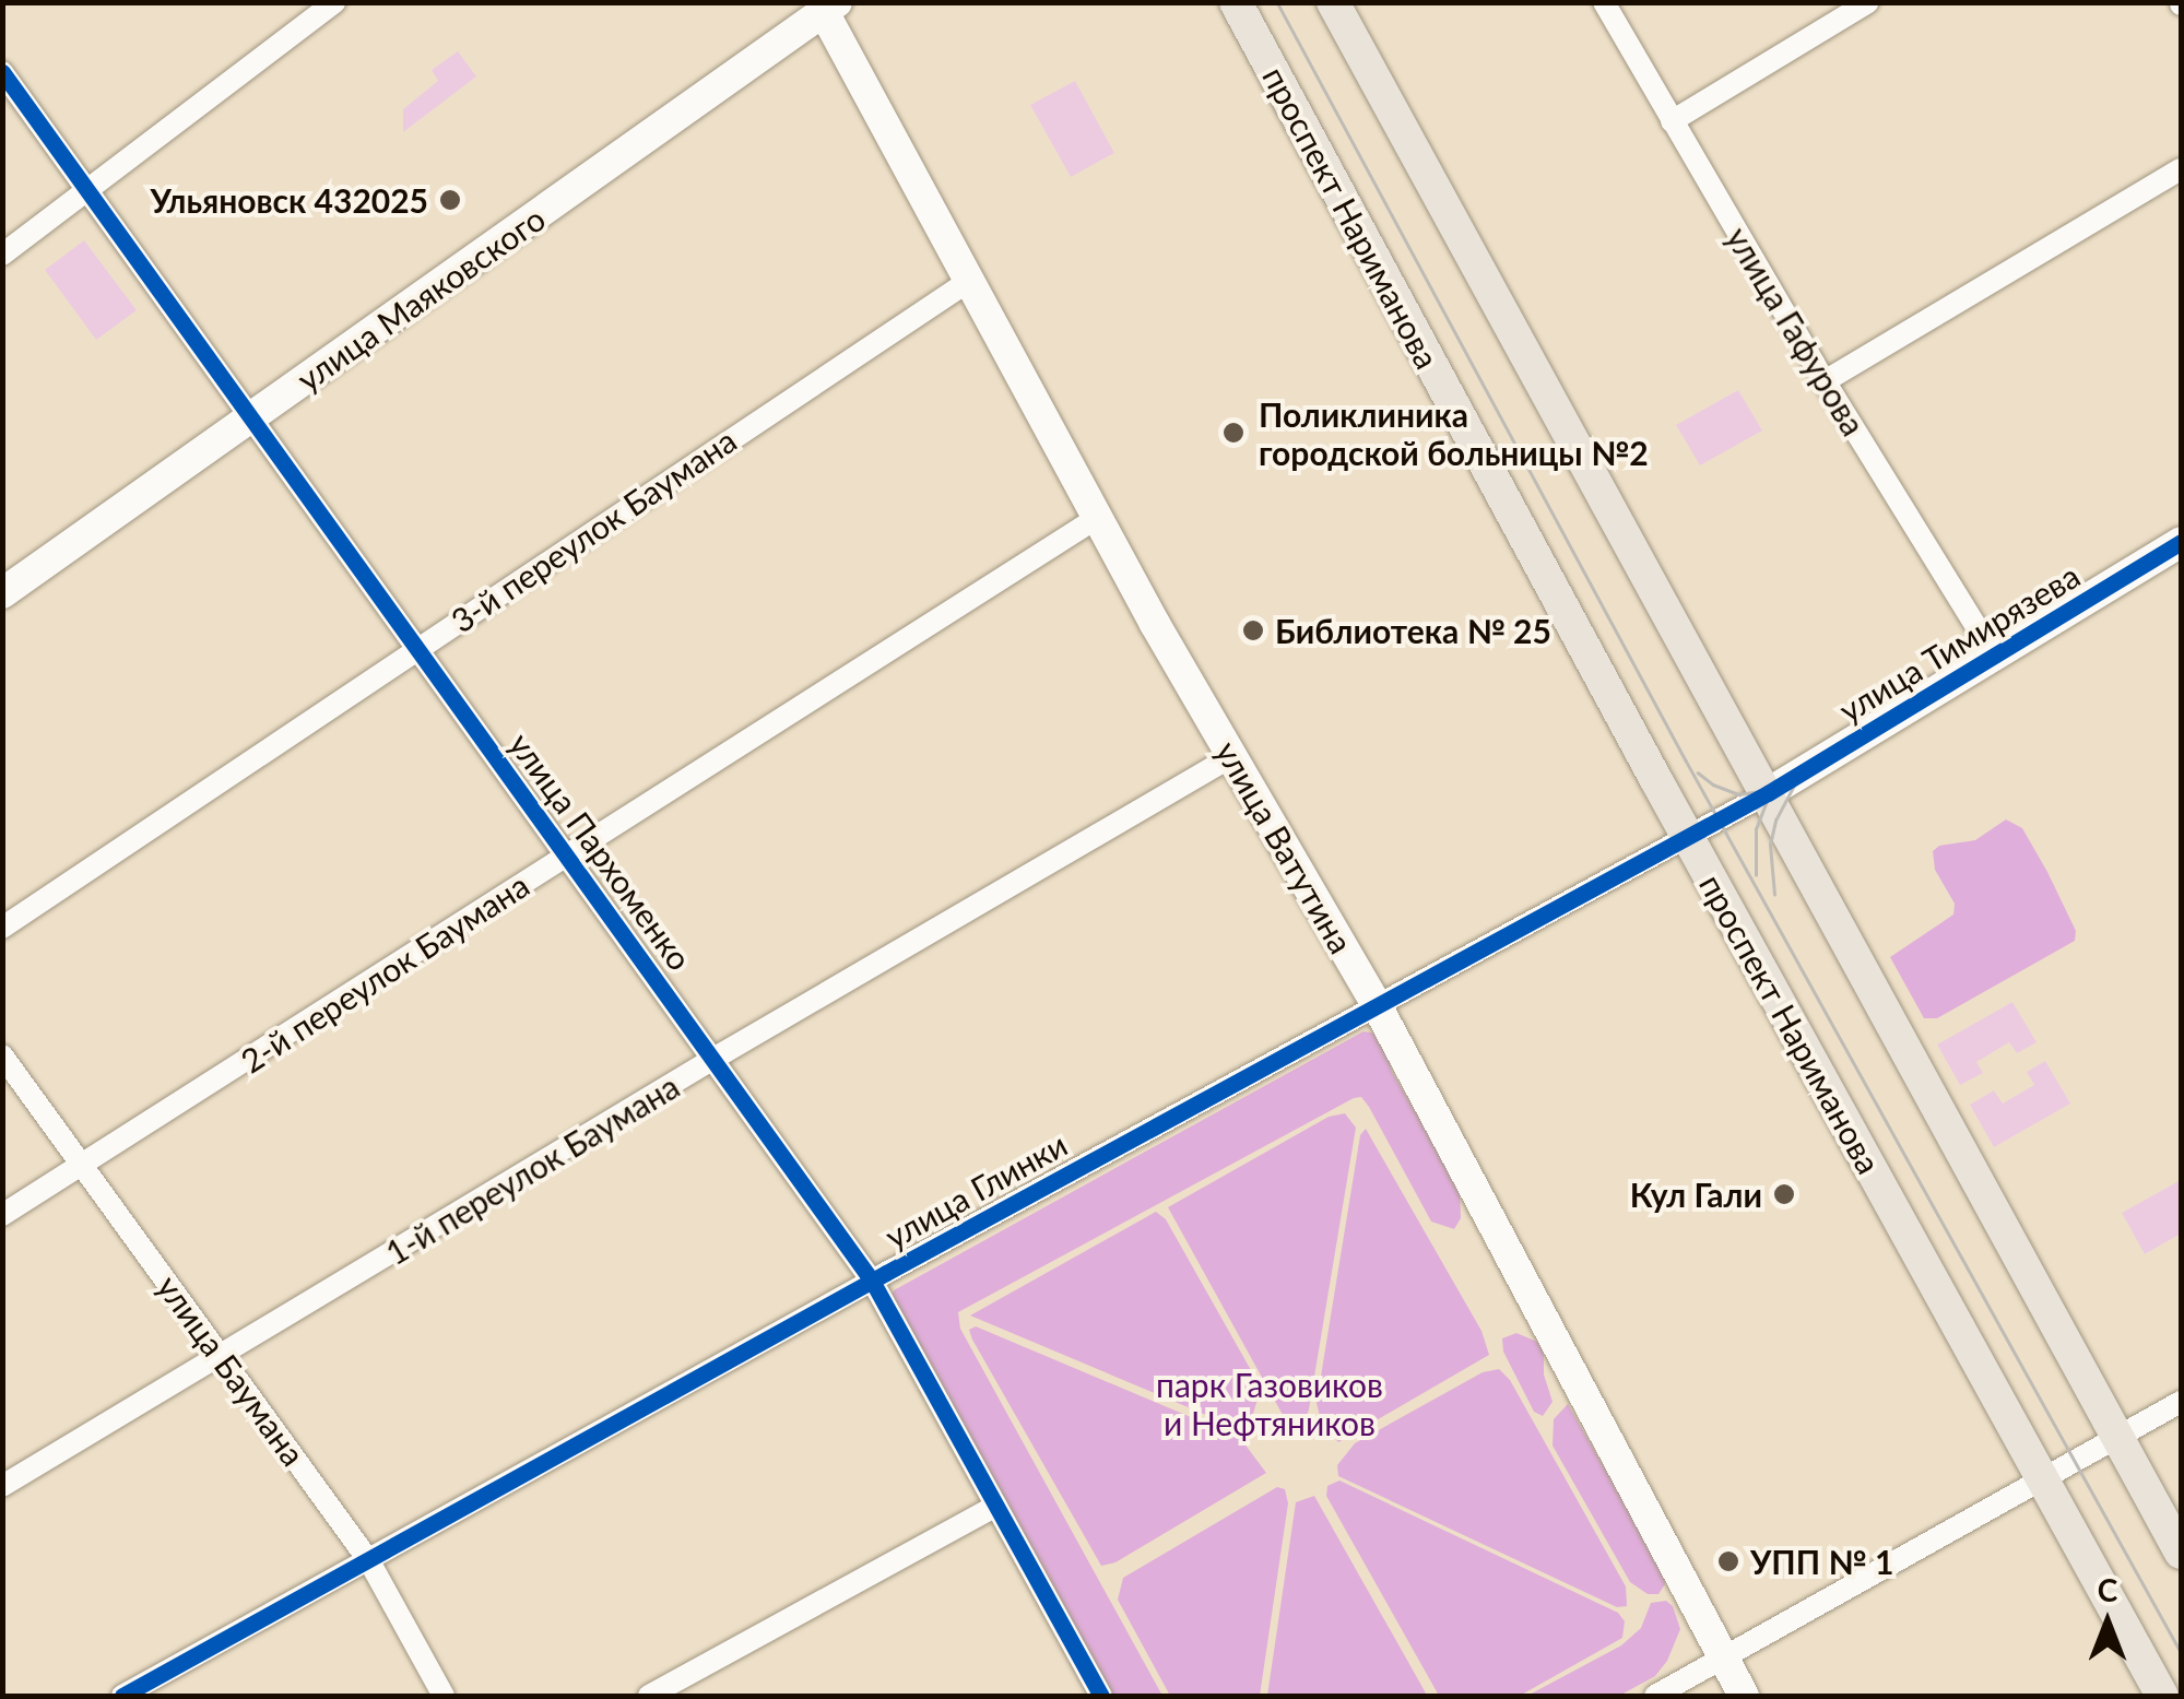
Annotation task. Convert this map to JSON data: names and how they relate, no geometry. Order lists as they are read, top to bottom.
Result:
{
  "streets": {
    "main road": ["проспект Нариманова"],
    "street": [
      "улица Маяковского",
      "улица Гафурова",
      "3-й переулок Баумана",
      "улица Тимирязева",
      "улица Ватутина",
      "улица Пархоменко",
      "2-й переулок Баумана",
      "1-й переулок Баумана",
      "улица Глинки",
      "улица Баумана"
    ]
  },
  "crossings": [
    ["проспект Нариманова", "улица Глинки"],
    ["улица Маяковского", "улица Ватутина"],
    ["улица Маяковского", "улица Пархоменко"],
    ["улица Гафурова", "улица Тимирязева"],
    ["3-й переулок Баумана", "улица Ватутина"],
    ["3-й переулок Баумана", "улица Пархоменко"],
    ["улица Тимирязева", "улица Глинки"],
    ["улица Ватутина", "2-й переулок Баумана"],
    ["улица Ватутина", "1-й переулок Баумана"],
    ["улица Ватутина", "улица Глинки"],
    ["улица Пархоменко", "2-й переулок Баумана"],
    ["улица Пархоменко", "1-й переулок Баумана"],
    ["улица Пархоменко", "улица Глинки"],
    ["2-й переулок Баумана", "улица Баумана"],
    ["1-й переулок Баумана", "улица Баумана"],
    ["улица Глинки", "улица Баумана"]
  ],
  "parks": ["парк Газовиков и Нефтяников"],
  "places": [
    "Ульяновск 432025",
    "Поликлиника городской больницы №2",
    "Библиотека № 25",
    "Кул Гали",
    "УПП № 1"
  ],
  "north": "top"
}
